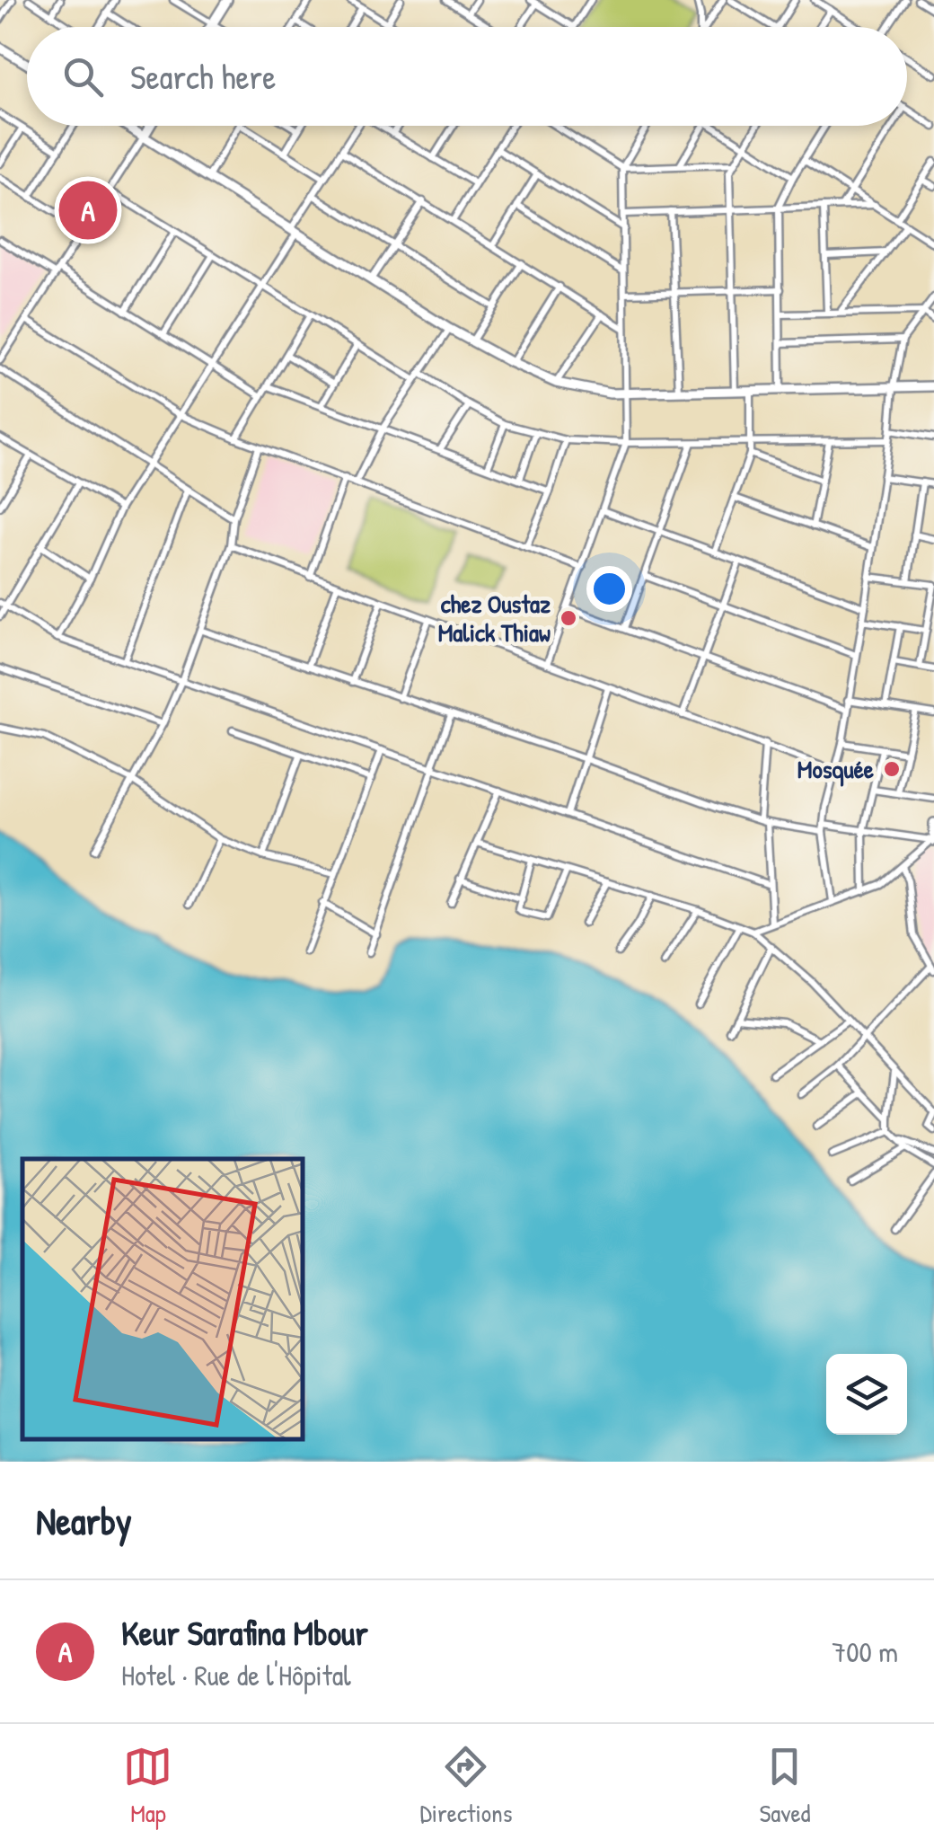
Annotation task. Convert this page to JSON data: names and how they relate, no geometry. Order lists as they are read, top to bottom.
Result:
{
  "places": ["chez Oustaz Malick Thiaw", "Mosquée"],
  "page": {
    "search": "Search here",
    "pins": "A",
    "heading": "Nearby",
    "list": [
      {
        "mark": "A",
        "name": "Keur Sarafina Mbour",
        "note": "Hotel · Rue de l'Hôpital",
        "value": "700 m"
      }
    ],
    "nav": ["Map", "Directions", "Saved"]
  }
}
